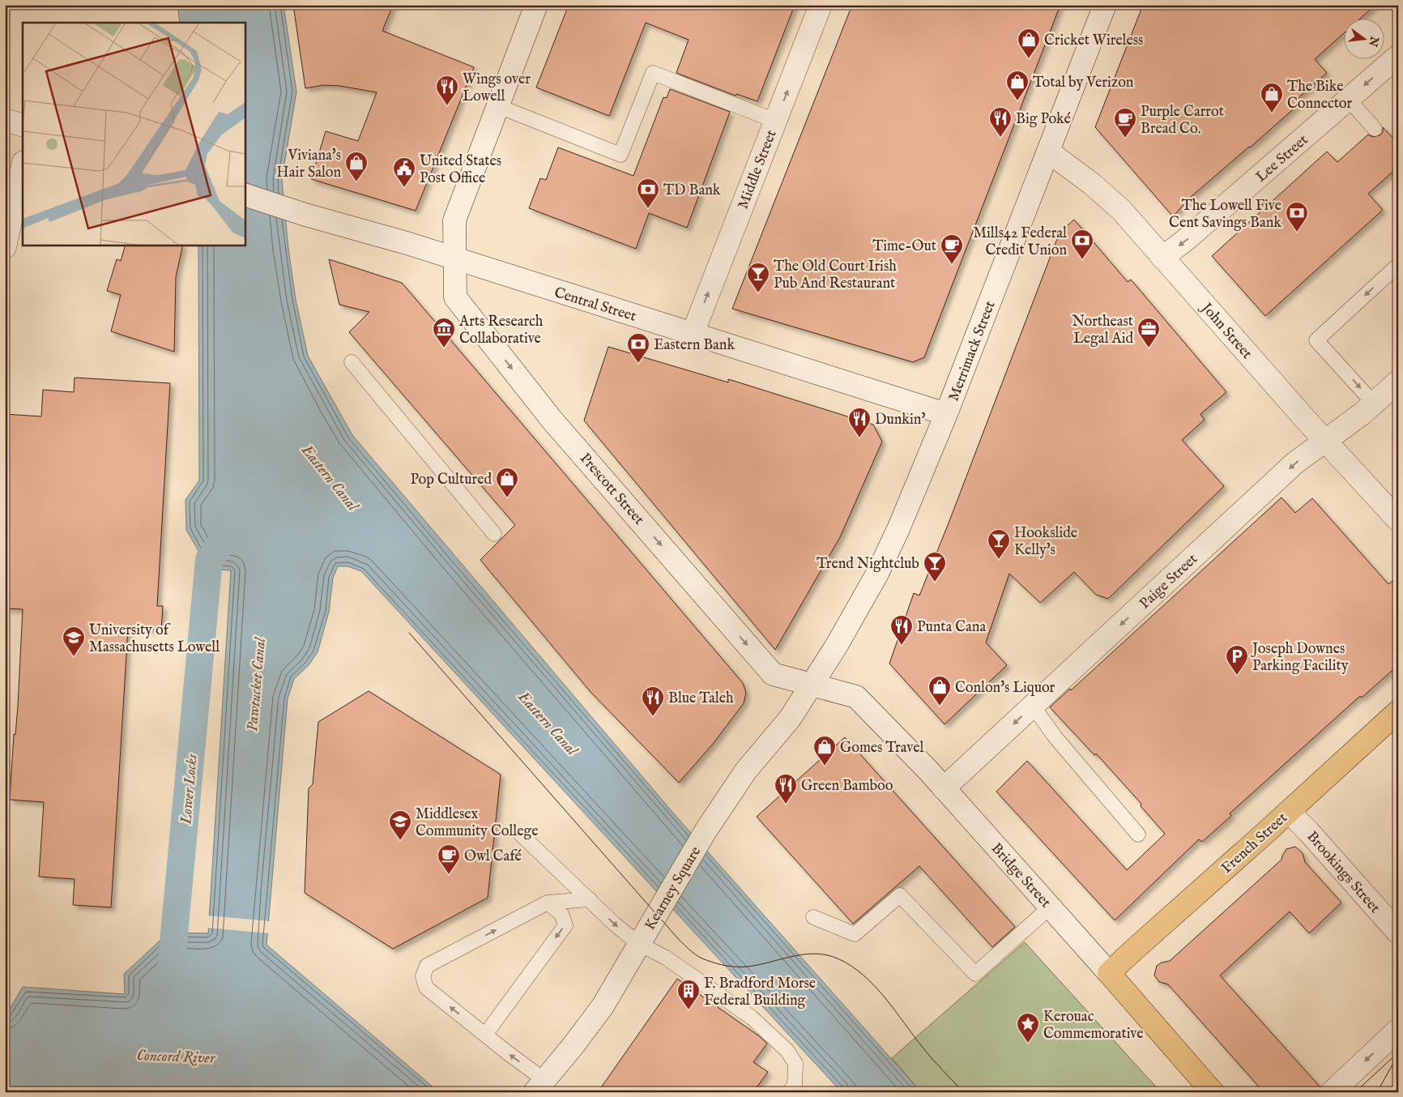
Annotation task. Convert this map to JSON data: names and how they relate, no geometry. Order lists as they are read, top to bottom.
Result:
{
  "streets": {
    "main road": [
      "Lee Street",
      "Middle Street",
      "Central Street",
      "John Street",
      "Merrimack Street",
      "Prescott Street",
      "Paige Street",
      "French Street",
      "Brookings Street",
      "Bridge Street",
      "Kearney Square"
    ]
  },
  "crossings": [
    ["Lee Street", "John Street"],
    ["Middle Street", "Central Street"],
    ["Central Street", "Merrimack Street"],
    ["Central Street", "Prescott Street"],
    ["John Street", "Merrimack Street"],
    ["John Street", "Paige Street"],
    ["Merrimack Street", "Prescott Street"],
    ["Merrimack Street", "Bridge Street"],
    ["Merrimack Street", "Kearney Square"],
    ["Prescott Street", "Bridge Street"],
    ["Prescott Street", "Kearney Square"],
    ["Paige Street", "Bridge Street"],
    ["French Street", "Brookings Street"],
    ["French Street", "Bridge Street"],
    ["Bridge Street", "Kearney Square"]
  ],
  "one_way": [
    "Lee Street",
    "Middle Street",
    "Prescott Street",
    "Paige Street"
  ],
  "water": [
    "Eastern Canal",
    "Pawtucket Canal",
    "Lower Locks",
    "Concord River"
  ],
  "places": {
    "shop": [
      "Cricket Wireless",
      "Total by Verizon",
      "The Bike Connector",
      "Viviana's Hair Salon",
      "Pop Cultured",
      "Conlon's Liquor",
      "Gomes Travel"
    ],
    "restaurant": [
      "Wings over Lowell",
      "Big Poké",
      "Dunkin'",
      "Punta Cana",
      "Blue Taleh",
      "Green Bamboo"
    ],
    "cafe": ["Purple Carrot Bread Co.", "Time-Out", "Owl Café"],
    "public building": ["United States Post Office"],
    "bank": [
      "TD Bank",
      "The Lowell Five Cent Savings Bank",
      "Mills42 Federal Credit Union",
      "Eastern Bank"
    ],
    "bar": ["The Old Court Irish Pub And Restaurant", "Hookslide Kelly's", "Trend Nightclub"],
    "museum": ["Arts Research Collaborative"],
    "office": ["Northeast Legal Aid"],
    "school or university": ["University of Massachusetts Lowell", "Middlesex Community College"],
    "parking": ["Joseph Downes Parking Facility"],
    "building": ["F. Bradford Morse Federal Building"],
    "place": ["Kerouac Commemorative"]
  },
  "north": "right"
}
